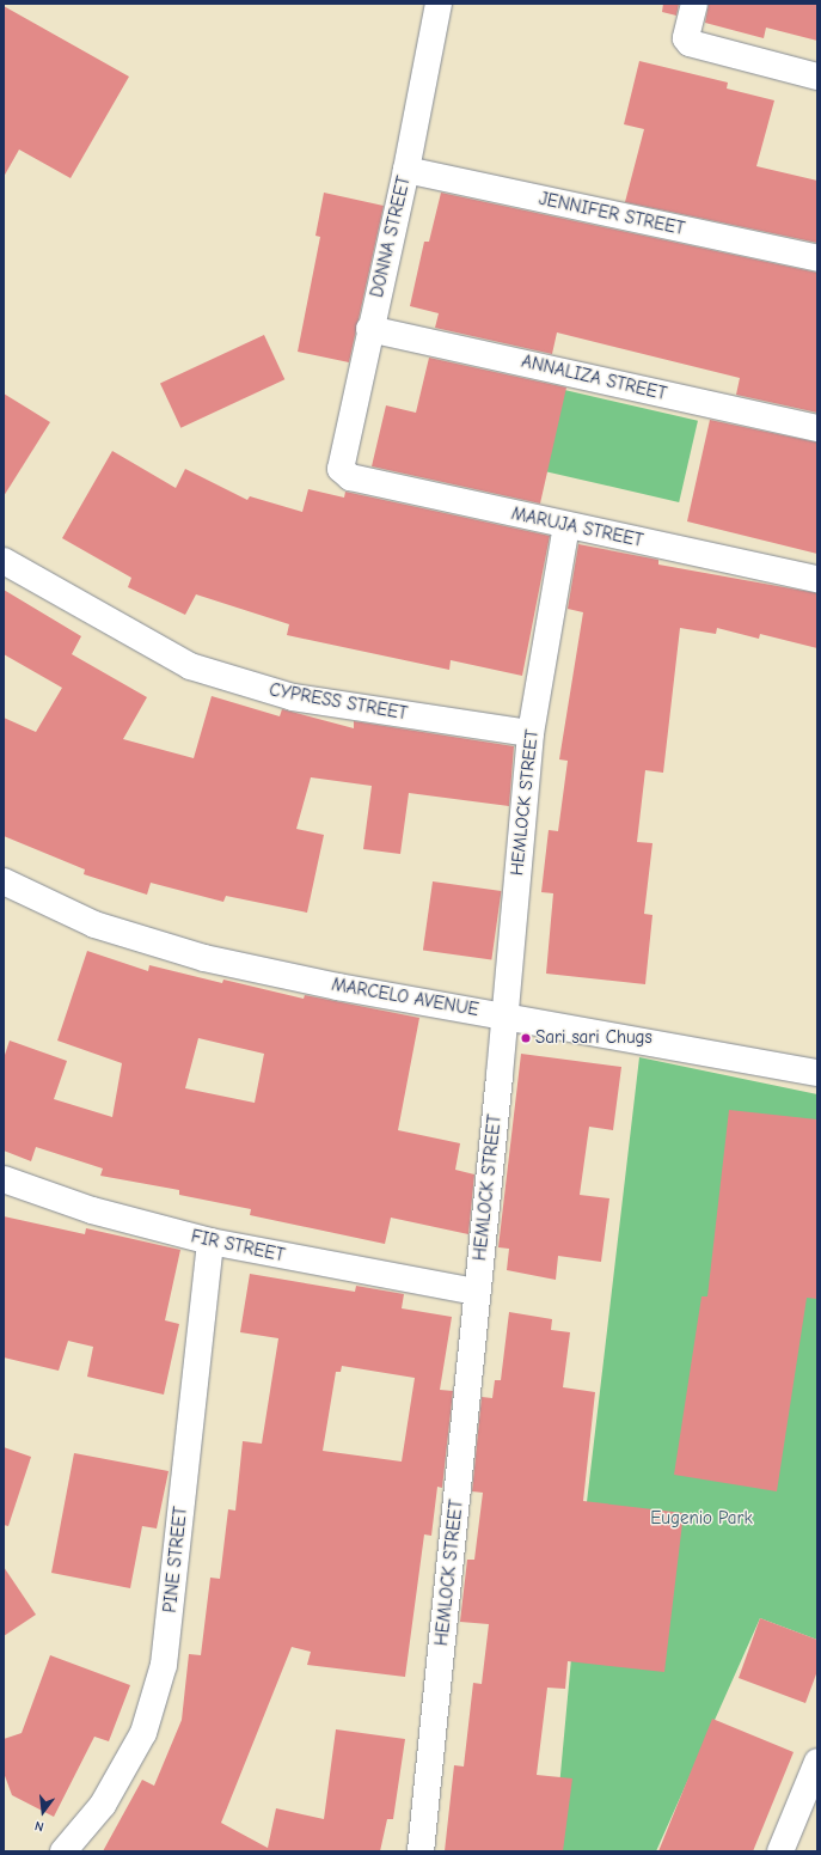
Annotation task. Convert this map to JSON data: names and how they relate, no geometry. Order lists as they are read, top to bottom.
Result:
{
  "streets": {
    "street": [
      "JENNIFER STREET",
      "DONNA STREET",
      "ANNALIZA STREET",
      "MARUJA STREET",
      "CYPRESS STREET",
      "HEMLOCK STREET",
      "MARCELO AVENUE",
      "FIR STREET",
      "PINE STREET"
    ]
  },
  "crossings": [
    ["JENNIFER STREET", "DONNA STREET"],
    ["DONNA STREET", "ANNALIZA STREET"],
    ["DONNA STREET", "MARUJA STREET"],
    ["MARUJA STREET", "HEMLOCK STREET"],
    ["CYPRESS STREET", "HEMLOCK STREET"],
    ["HEMLOCK STREET", "MARCELO AVENUE"],
    ["HEMLOCK STREET", "FIR STREET"],
    ["FIR STREET", "PINE STREET"]
  ],
  "parks": ["Eugenio Park"],
  "places": ["Sari sari Chugs"],
  "north": "bottom"
}
